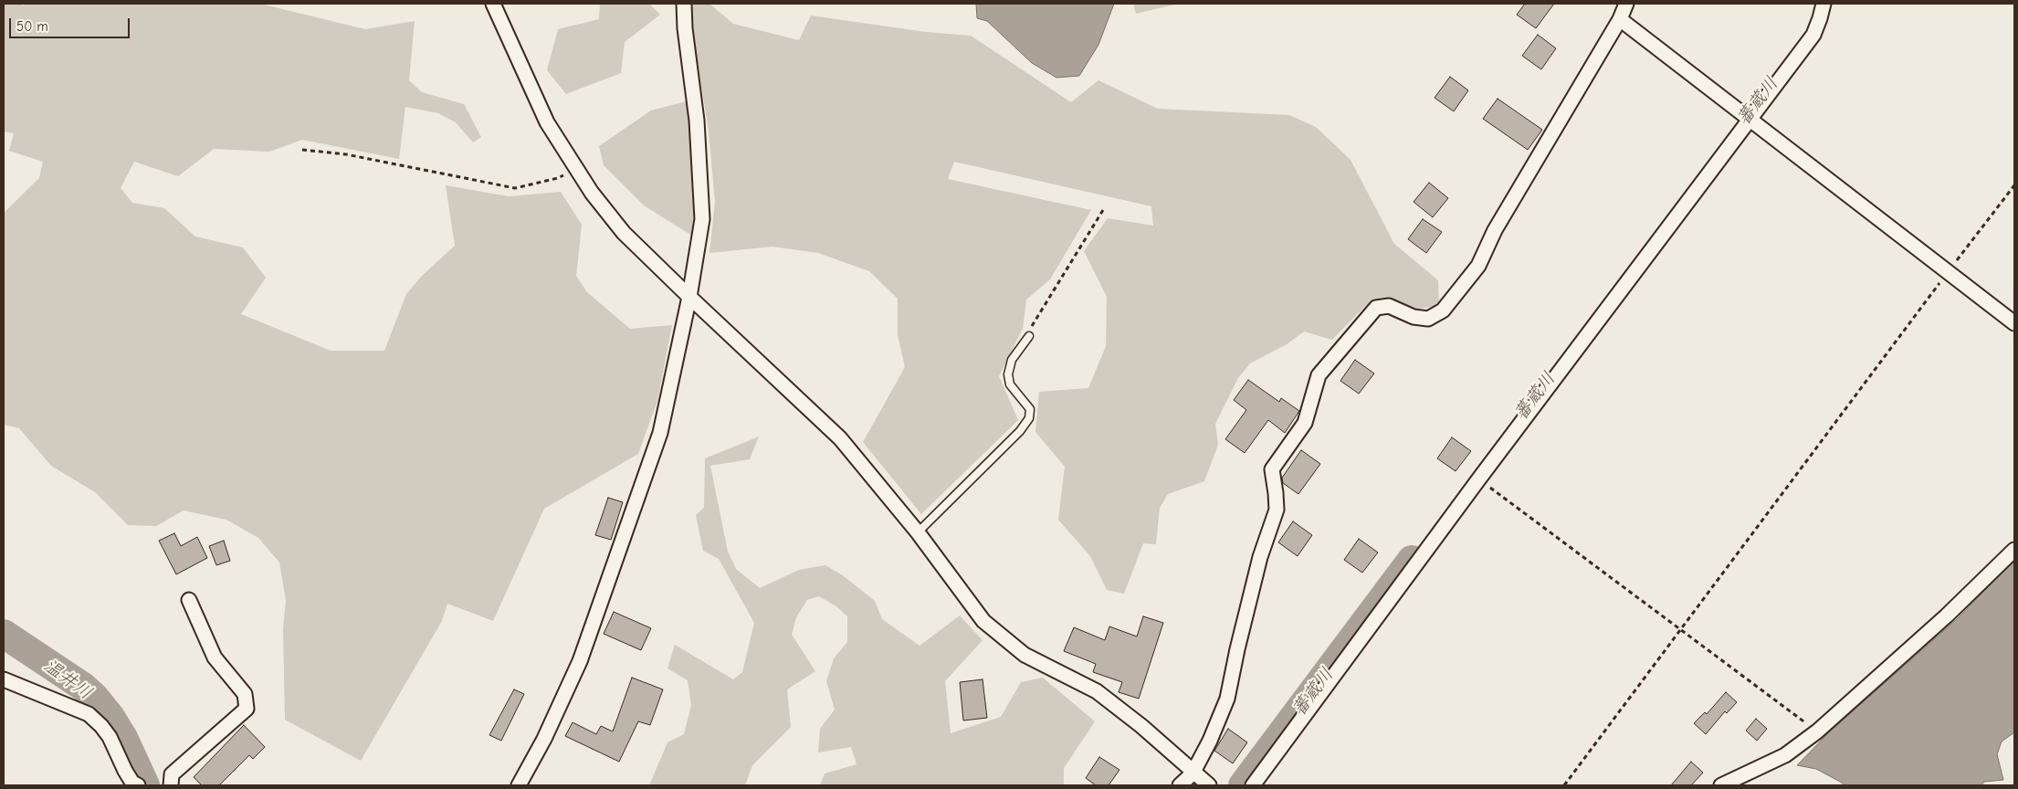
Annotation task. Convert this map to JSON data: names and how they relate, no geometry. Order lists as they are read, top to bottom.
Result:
{
  "water": ["蕃蔵川", "温井川"],
  "scale_bar": "50 m"
}
